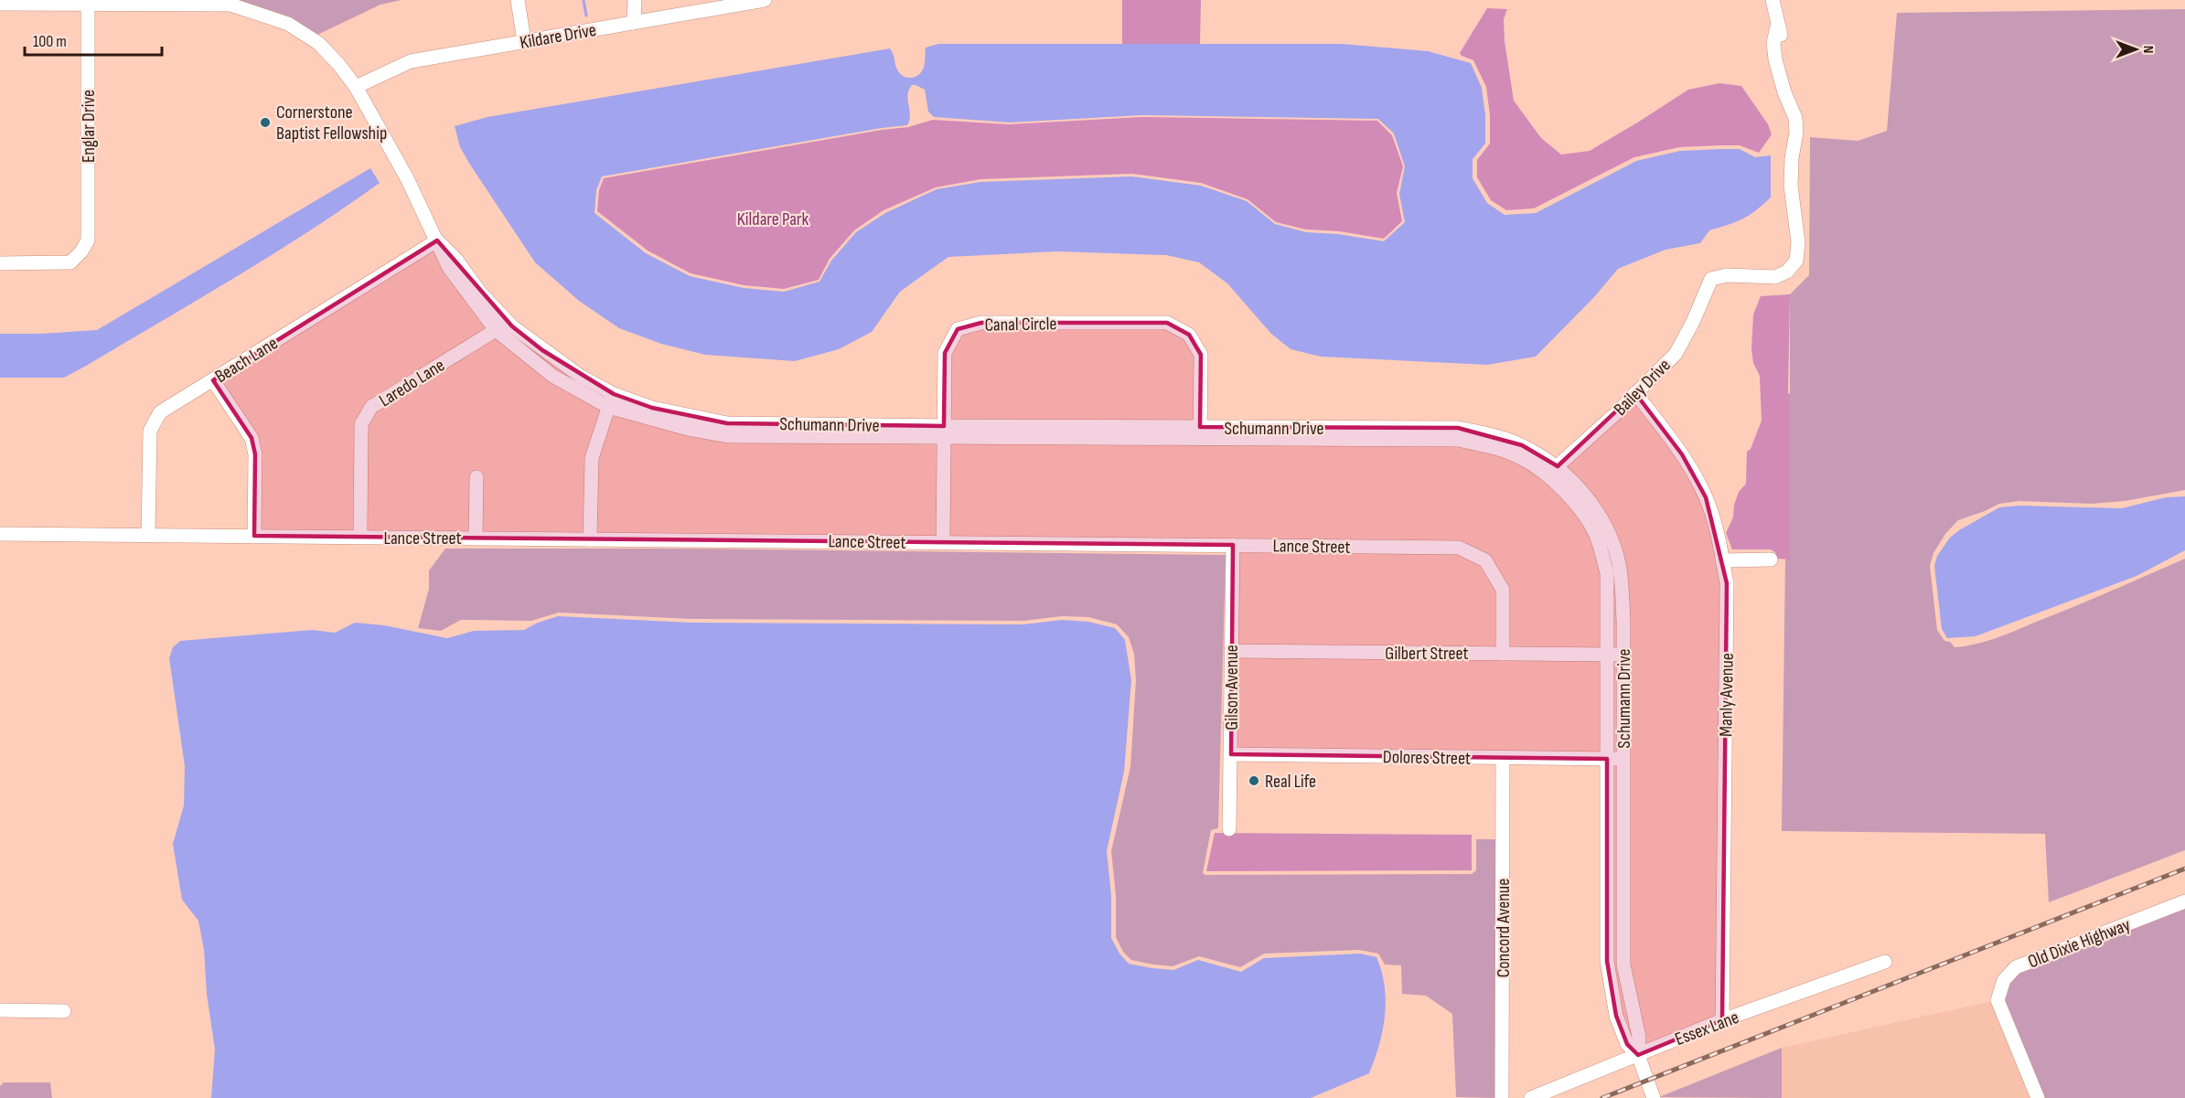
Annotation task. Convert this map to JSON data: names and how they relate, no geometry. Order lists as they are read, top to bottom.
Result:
{
  "streets": {
    "street": [
      "Kildare Drive",
      "Englar Drive",
      "Canal Circle",
      "Beach Lane",
      "Laredo Lane",
      "Bailey Drive",
      "Schumann Drive",
      "Lance Street",
      "Gilbert Street",
      "Gilson Avenue",
      "Manly Avenue",
      "Dolores Street",
      "Concord Avenue",
      "Old Dixie Highway",
      "Essex Lane"
    ]
  },
  "crossings": [
    ["Kildare Drive", "Schumann Drive"],
    ["Englar Drive", "Schumann Drive"],
    ["Canal Circle", "Schumann Drive"],
    ["Canal Circle", "Lance Street"],
    ["Beach Lane", "Schumann Drive"],
    ["Beach Lane", "Lance Street"],
    ["Laredo Lane", "Schumann Drive"],
    ["Laredo Lane", "Lance Street"],
    ["Bailey Drive", "Schumann Drive"],
    ["Bailey Drive", "Manly Avenue"],
    ["Schumann Drive", "Gilbert Street"],
    ["Schumann Drive", "Dolores Street"],
    ["Schumann Drive", "Essex Lane"],
    ["Lance Street", "Gilbert Street"],
    ["Lance Street", "Gilson Avenue"],
    ["Gilbert Street", "Gilson Avenue"],
    ["Gilson Avenue", "Dolores Street"],
    ["Manly Avenue", "Essex Lane"],
    ["Dolores Street", "Concord Avenue"]
  ],
  "parks": ["Kildare Park"],
  "places": ["Cornerstone Baptist Fellowship", "Real Life"],
  "scale_bar": "100 m",
  "north": "right"
}
